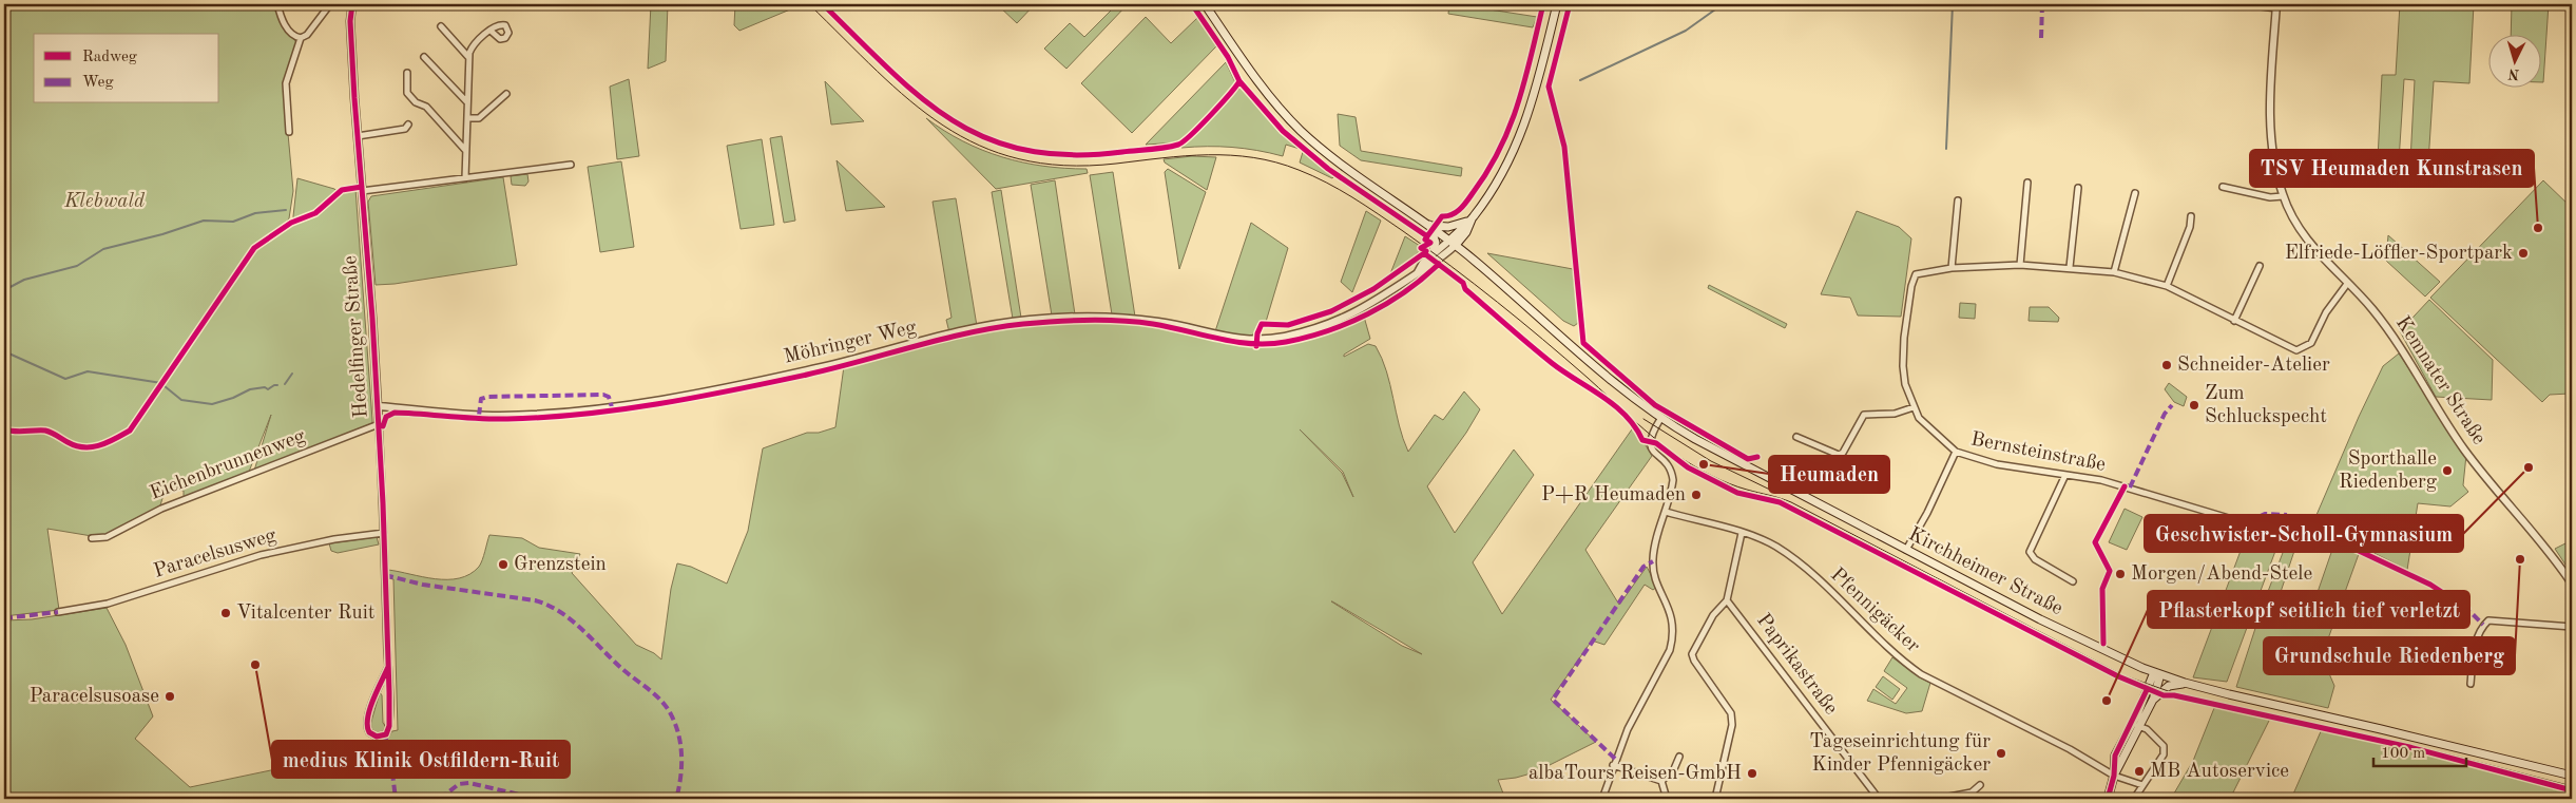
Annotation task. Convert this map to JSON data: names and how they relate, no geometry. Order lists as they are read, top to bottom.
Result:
{
  "streets": {
    "main road": ["Kirchheimer Straße"],
    "street": [
      "Hedelfinger Straße",
      "Möhringer Weg",
      "Kemnater Straße",
      "Bernsteinstraße",
      "Eichenbrunnenweg",
      "Paracelsusweg",
      "Pfennigäcker",
      "Paprikastraße"
    ]
  },
  "crossings": [
    ["Hedelfinger Straße", "Möhringer Weg"],
    ["Hedelfinger Straße", "Eichenbrunnenweg"],
    ["Hedelfinger Straße", "Paracelsusweg"],
    ["Möhringer Weg", "Kirchheimer Straße"],
    ["Kemnater Straße", "Bernsteinstraße"]
  ],
  "parks": ["Klebwald"],
  "places": [
    "TSV Heumaden Kunstrasen",
    "Elfriede-Löffler-Sportpark",
    "Schneider-Atelier",
    "Zum Schluckspecht",
    "Heumaden",
    "Geschwister-Scholl-Gymnasium",
    "Sporthalle Riedenberg",
    "P+R Heumaden",
    "Grundschule Riedenberg",
    "Grenzstein",
    "Morgen/Abend-Stele",
    "Vitalcenter Ruit",
    "medius Klinik Ostfildern-Ruit",
    "Paracelsusoase",
    "Pflasterkopf seitlich tief verletzt",
    "Tageseinrichtung für Kinder Pfennigäcker",
    "MB Autoservice",
    "albaTours Reisen-GmbH"
  ],
  "legend": ["Radweg", "Weg"],
  "scale_bar": "100 m",
  "north": "bottom"
}
